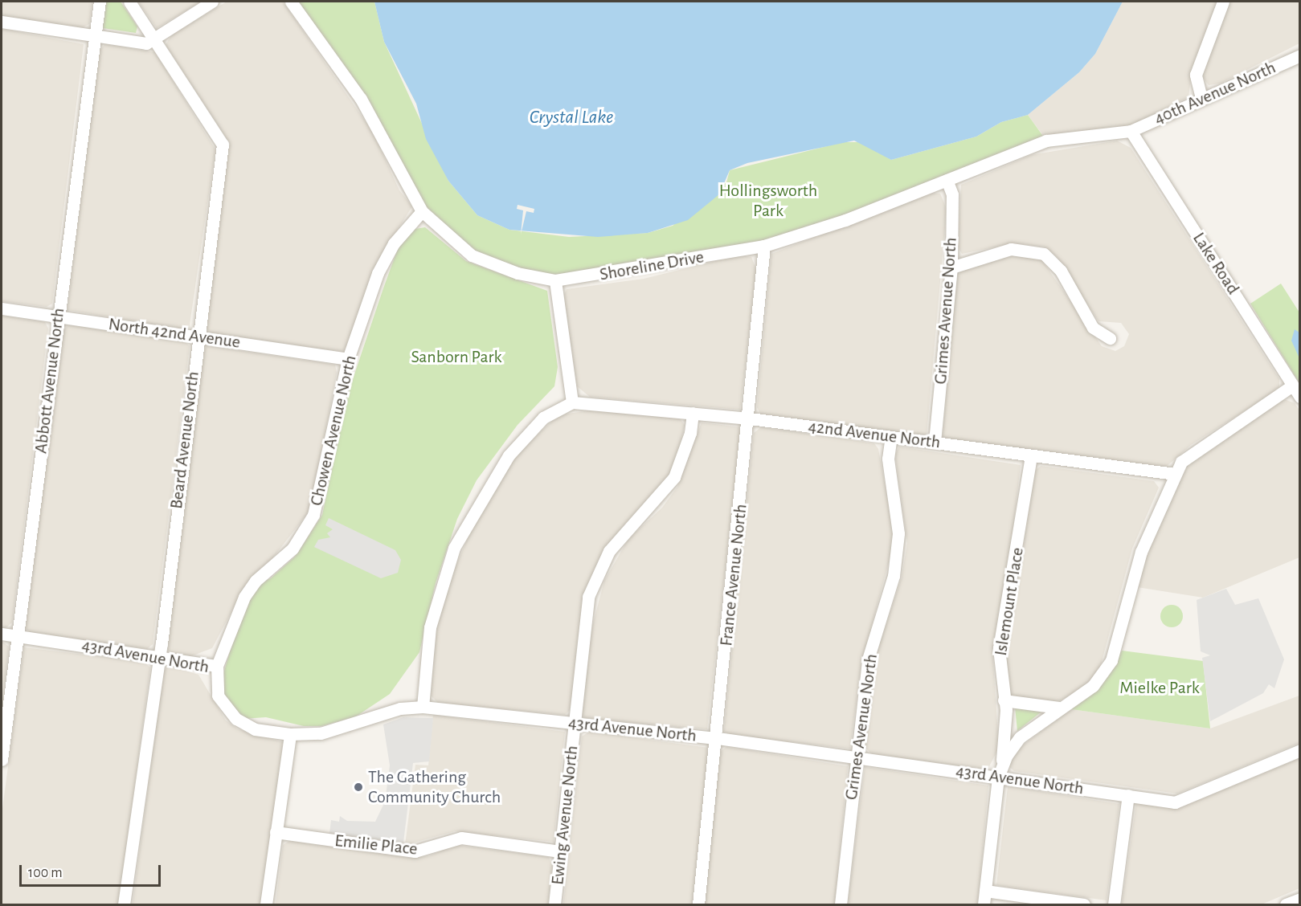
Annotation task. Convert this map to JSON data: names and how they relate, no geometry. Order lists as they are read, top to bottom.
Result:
{
  "streets": {
    "street": [
      "40th Avenue North",
      "Lake Road",
      "Shoreline Drive",
      "Grimes Avenue North",
      "North 42nd Avenue",
      "Abbott Avenue North",
      "Chowen Avenue North",
      "42nd Avenue North",
      "Beard Avenue North",
      "France Avenue North",
      "Islemount Place",
      "43rd Avenue North",
      "Ewing Avenue North",
      "Emilie Place"
    ]
  },
  "crossings": [
    ["40th Avenue North", "Lake Road"],
    ["40th Avenue North", "Shoreline Drive"],
    ["Lake Road", "Shoreline Drive"],
    ["Shoreline Drive", "Grimes Avenue North"],
    ["Shoreline Drive", "Chowen Avenue North"],
    ["Shoreline Drive", "France Avenue North"],
    ["Grimes Avenue North", "42nd Avenue North"],
    ["Grimes Avenue North", "43rd Avenue North"],
    ["North 42nd Avenue", "Abbott Avenue North"],
    ["North 42nd Avenue", "Chowen Avenue North"],
    ["North 42nd Avenue", "Beard Avenue North"],
    ["Abbott Avenue North", "43rd Avenue North"],
    ["Chowen Avenue North", "43rd Avenue North"],
    ["42nd Avenue North", "France Avenue North"],
    ["42nd Avenue North", "Islemount Place"],
    ["42nd Avenue North", "Ewing Avenue North"],
    ["Beard Avenue North", "43rd Avenue North"],
    ["France Avenue North", "43rd Avenue North"],
    ["Islemount Place", "43rd Avenue North"],
    ["43rd Avenue North", "Ewing Avenue North"],
    ["Ewing Avenue North", "Emilie Place"]
  ],
  "water": ["Crystal Lake"],
  "parks": ["Hollingsworth Park", "Sanborn Park", "Mielke Park"],
  "places": ["The Gathering Community Church"],
  "scale_bar": "100 m"
}
